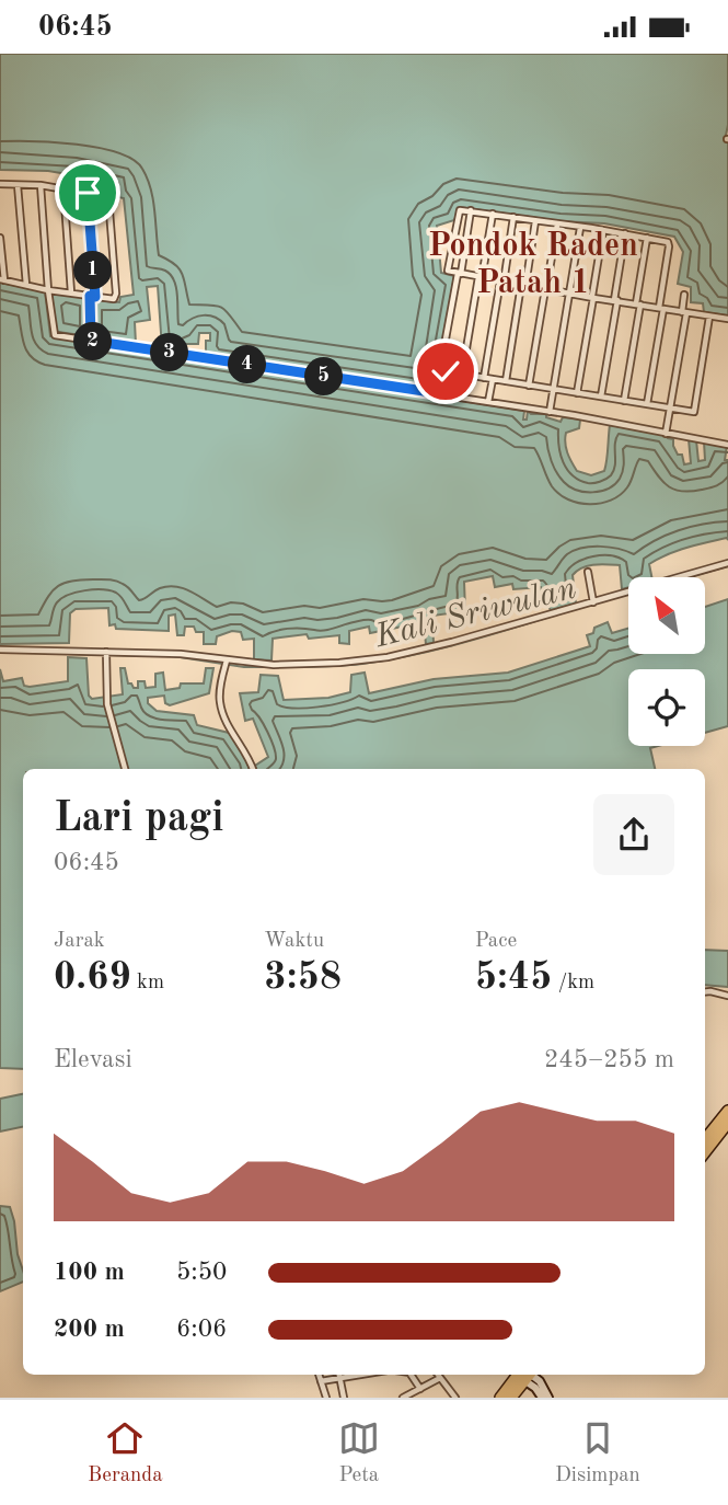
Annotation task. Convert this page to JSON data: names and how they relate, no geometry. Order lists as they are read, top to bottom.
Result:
{
  "districts": ["Pondok Raden Patah 1"],
  "water": ["Kali Sriwulan"],
  "north": "top left",
  "page": {
    "status": "06:45",
    "pins": [
      "1",
      "2",
      "3",
      "4",
      "5"
    ],
    "heading": ["Lari pagi", "06:45"],
    "stats": [
      ["Jarak", "0.69 km"],
      ["Waktu", "3:58"],
      ["Pace", "5:45 /km"]
    ],
    "chart": ["Elevasi", "245–255 m"],
    "list": [
      {
        "name": "100 m",
        "note": "5:50"
      },
      {
        "name": "200 m",
        "note": "6:06"
      }
    ],
    "tabs": ["Beranda", "Peta", "Disimpan"]
  }
}
